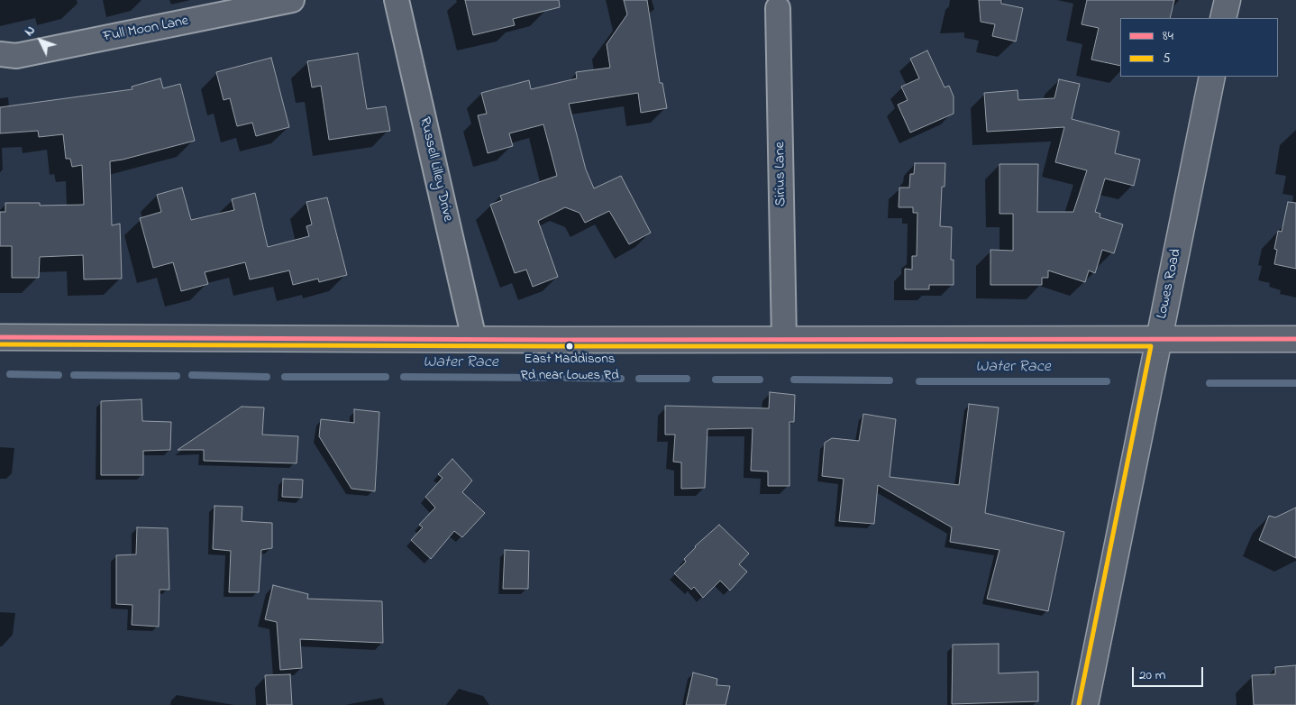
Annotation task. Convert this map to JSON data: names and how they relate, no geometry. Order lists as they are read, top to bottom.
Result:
{
  "streets": {
    "street": [
      "Full Moon Lane",
      "Russell Lilley Drive",
      "Sirius Lane",
      "Lowes Road"
    ]
  },
  "water": ["Water Race"],
  "places": ["East Maddisons Rd near Lowes Rd"],
  "lines": ["transit line 84", "transit line 5"],
  "legend": ["84", "5"],
  "scale_bar": "20 m",
  "north": "top left"
}
